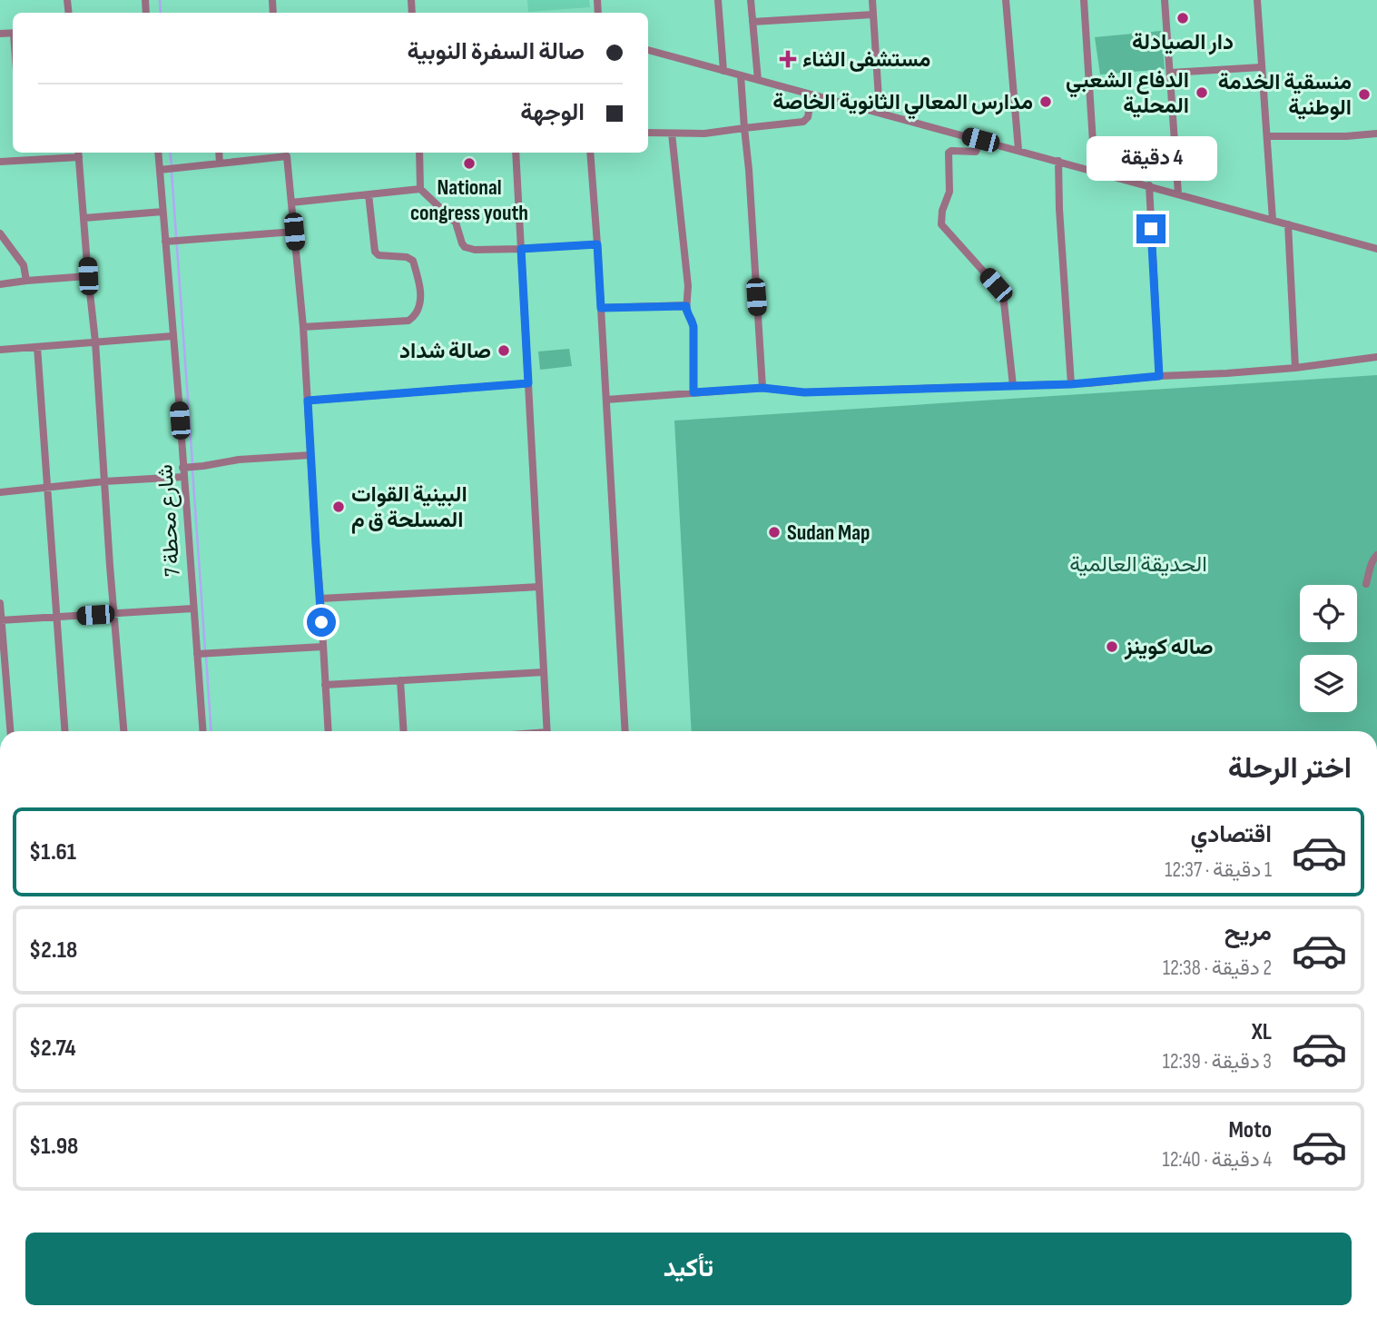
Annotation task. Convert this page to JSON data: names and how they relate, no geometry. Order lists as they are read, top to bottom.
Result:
{
  "streets": {
    "street": ["شارع محطة 7"]
  },
  "parks": ["الحديقة العالمية"],
  "places": {
    "other": [
      "دار الصيادلة",
      "الدفاع الشعبي المحلية",
      "منسقية الخدمة الوطنية",
      "مدارس المعالي الثانوية الخاصة",
      "National congress youth",
      "صالة شداد",
      "البينية القوات المسلحة ق م",
      "Sudan Map",
      "صاله كوينز"
    ],
    "health": ["مستشفى الثناء"]
  },
  "page": {
    "banner": ["صالة السفرة النوبية", "الوجهة"],
    "bubble": "4 دقيقة",
    "heading": "اختر الرحلة",
    "list": [
      {
        "name": "اقتصادي",
        "note": "1 دقيقة · 12:37",
        "value": "$1.61"
      },
      {
        "name": "مريح",
        "note": "2 دقيقة · 12:38",
        "value": "$2.18"
      },
      {
        "name": "XL",
        "note": "3 دقيقة · 12:39",
        "value": "$2.74"
      },
      {
        "name": "Moto",
        "note": "4 دقيقة · 12:40",
        "value": "$1.98"
      }
    ],
    "buttons": "تأكيد"
  }
}
